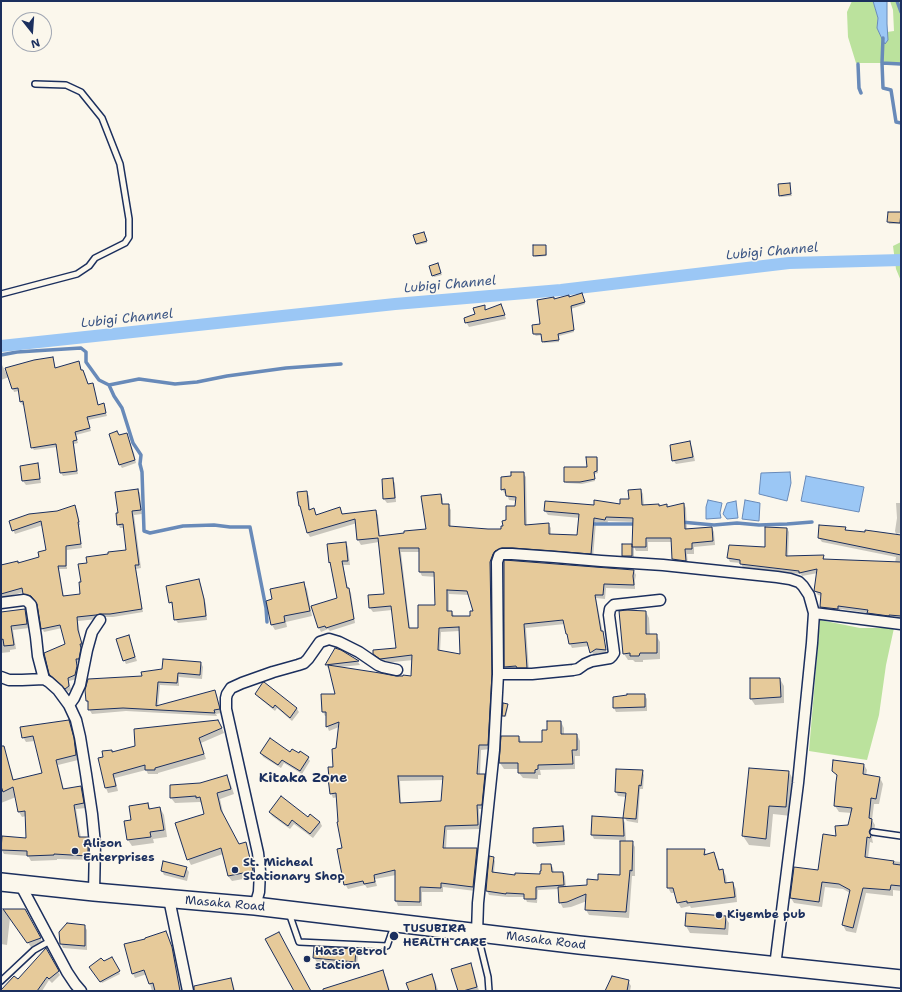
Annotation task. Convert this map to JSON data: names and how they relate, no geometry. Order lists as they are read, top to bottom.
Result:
{
  "streets": {
    "main road": ["Masaka Road"]
  },
  "districts": ["Kitaka Zone"],
  "water": ["Lubigi Channel"],
  "places": [
    "Alison Enterprises",
    "St. Micheal Stationary Shop",
    "Kiyembe pub",
    "TUSUBIRA HEALTH CARE",
    "Hass Petrol station"
  ],
  "north": "bottom"
}
